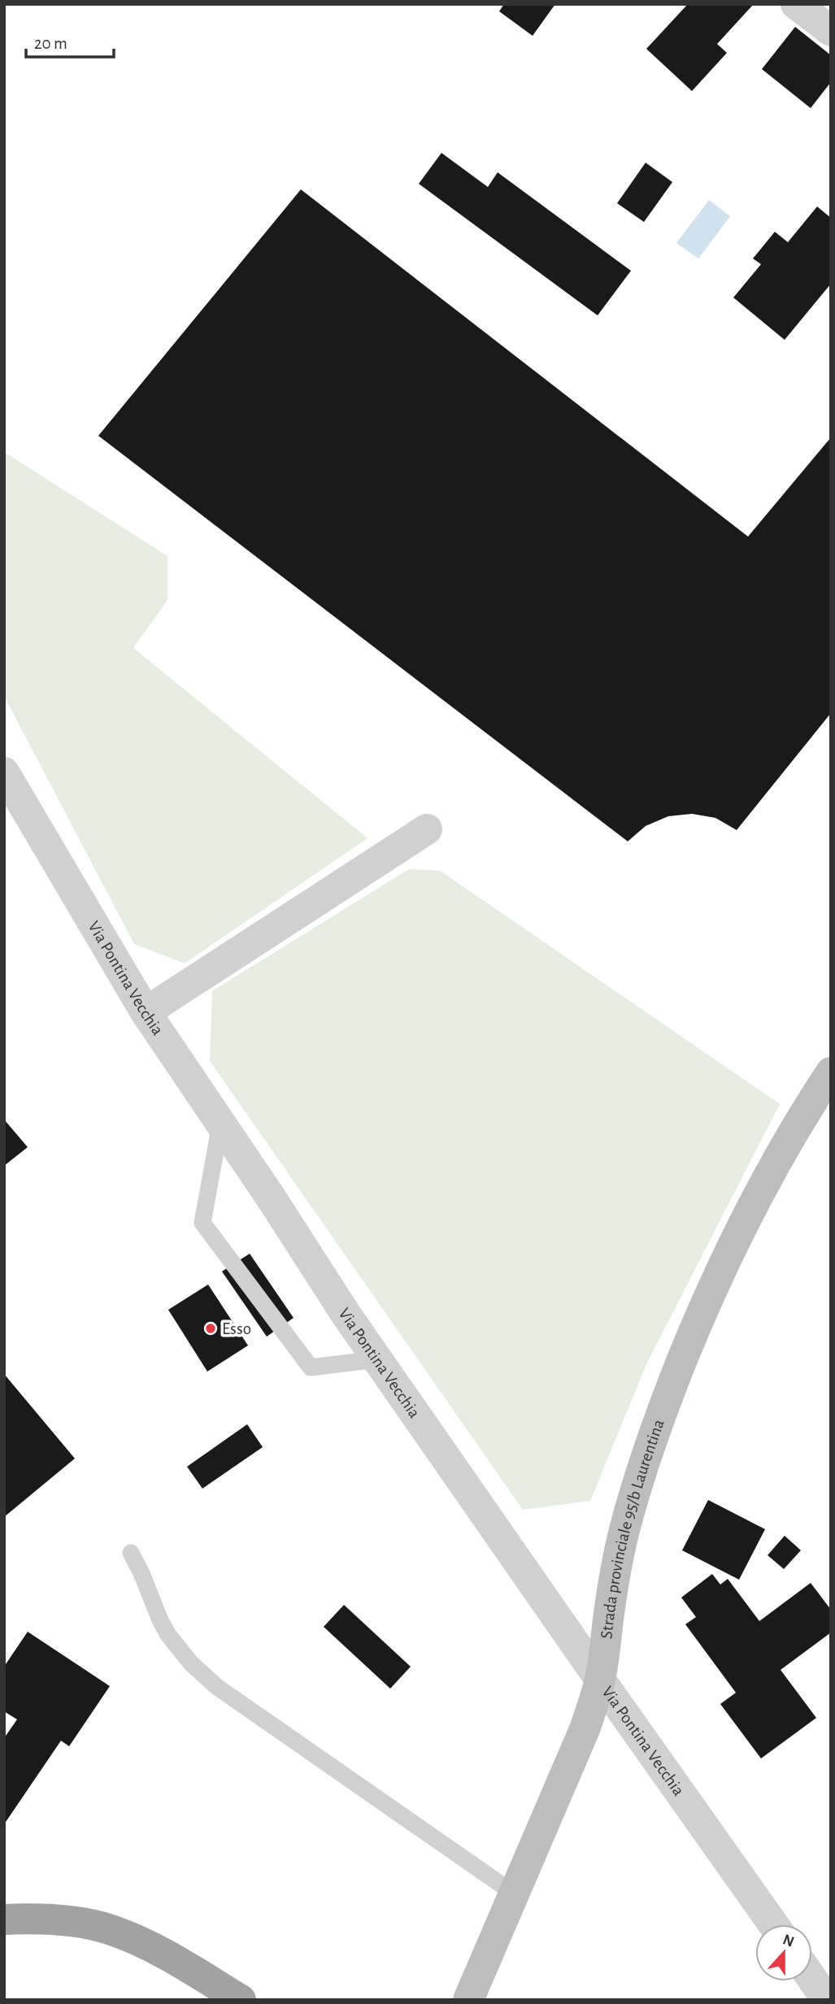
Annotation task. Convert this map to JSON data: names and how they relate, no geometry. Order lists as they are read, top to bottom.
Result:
{
  "streets": {
    "main road": ["Strada provinciale 95/b Laurentina"],
    "street": ["Via Pontina Vecchia"]
  },
  "crossings": [
    ["Via Pontina Vecchia", "Strada provinciale 95/b Laurentina"]
  ],
  "places": ["Esso"],
  "scale_bar": "20 m",
  "north": "top"
}
